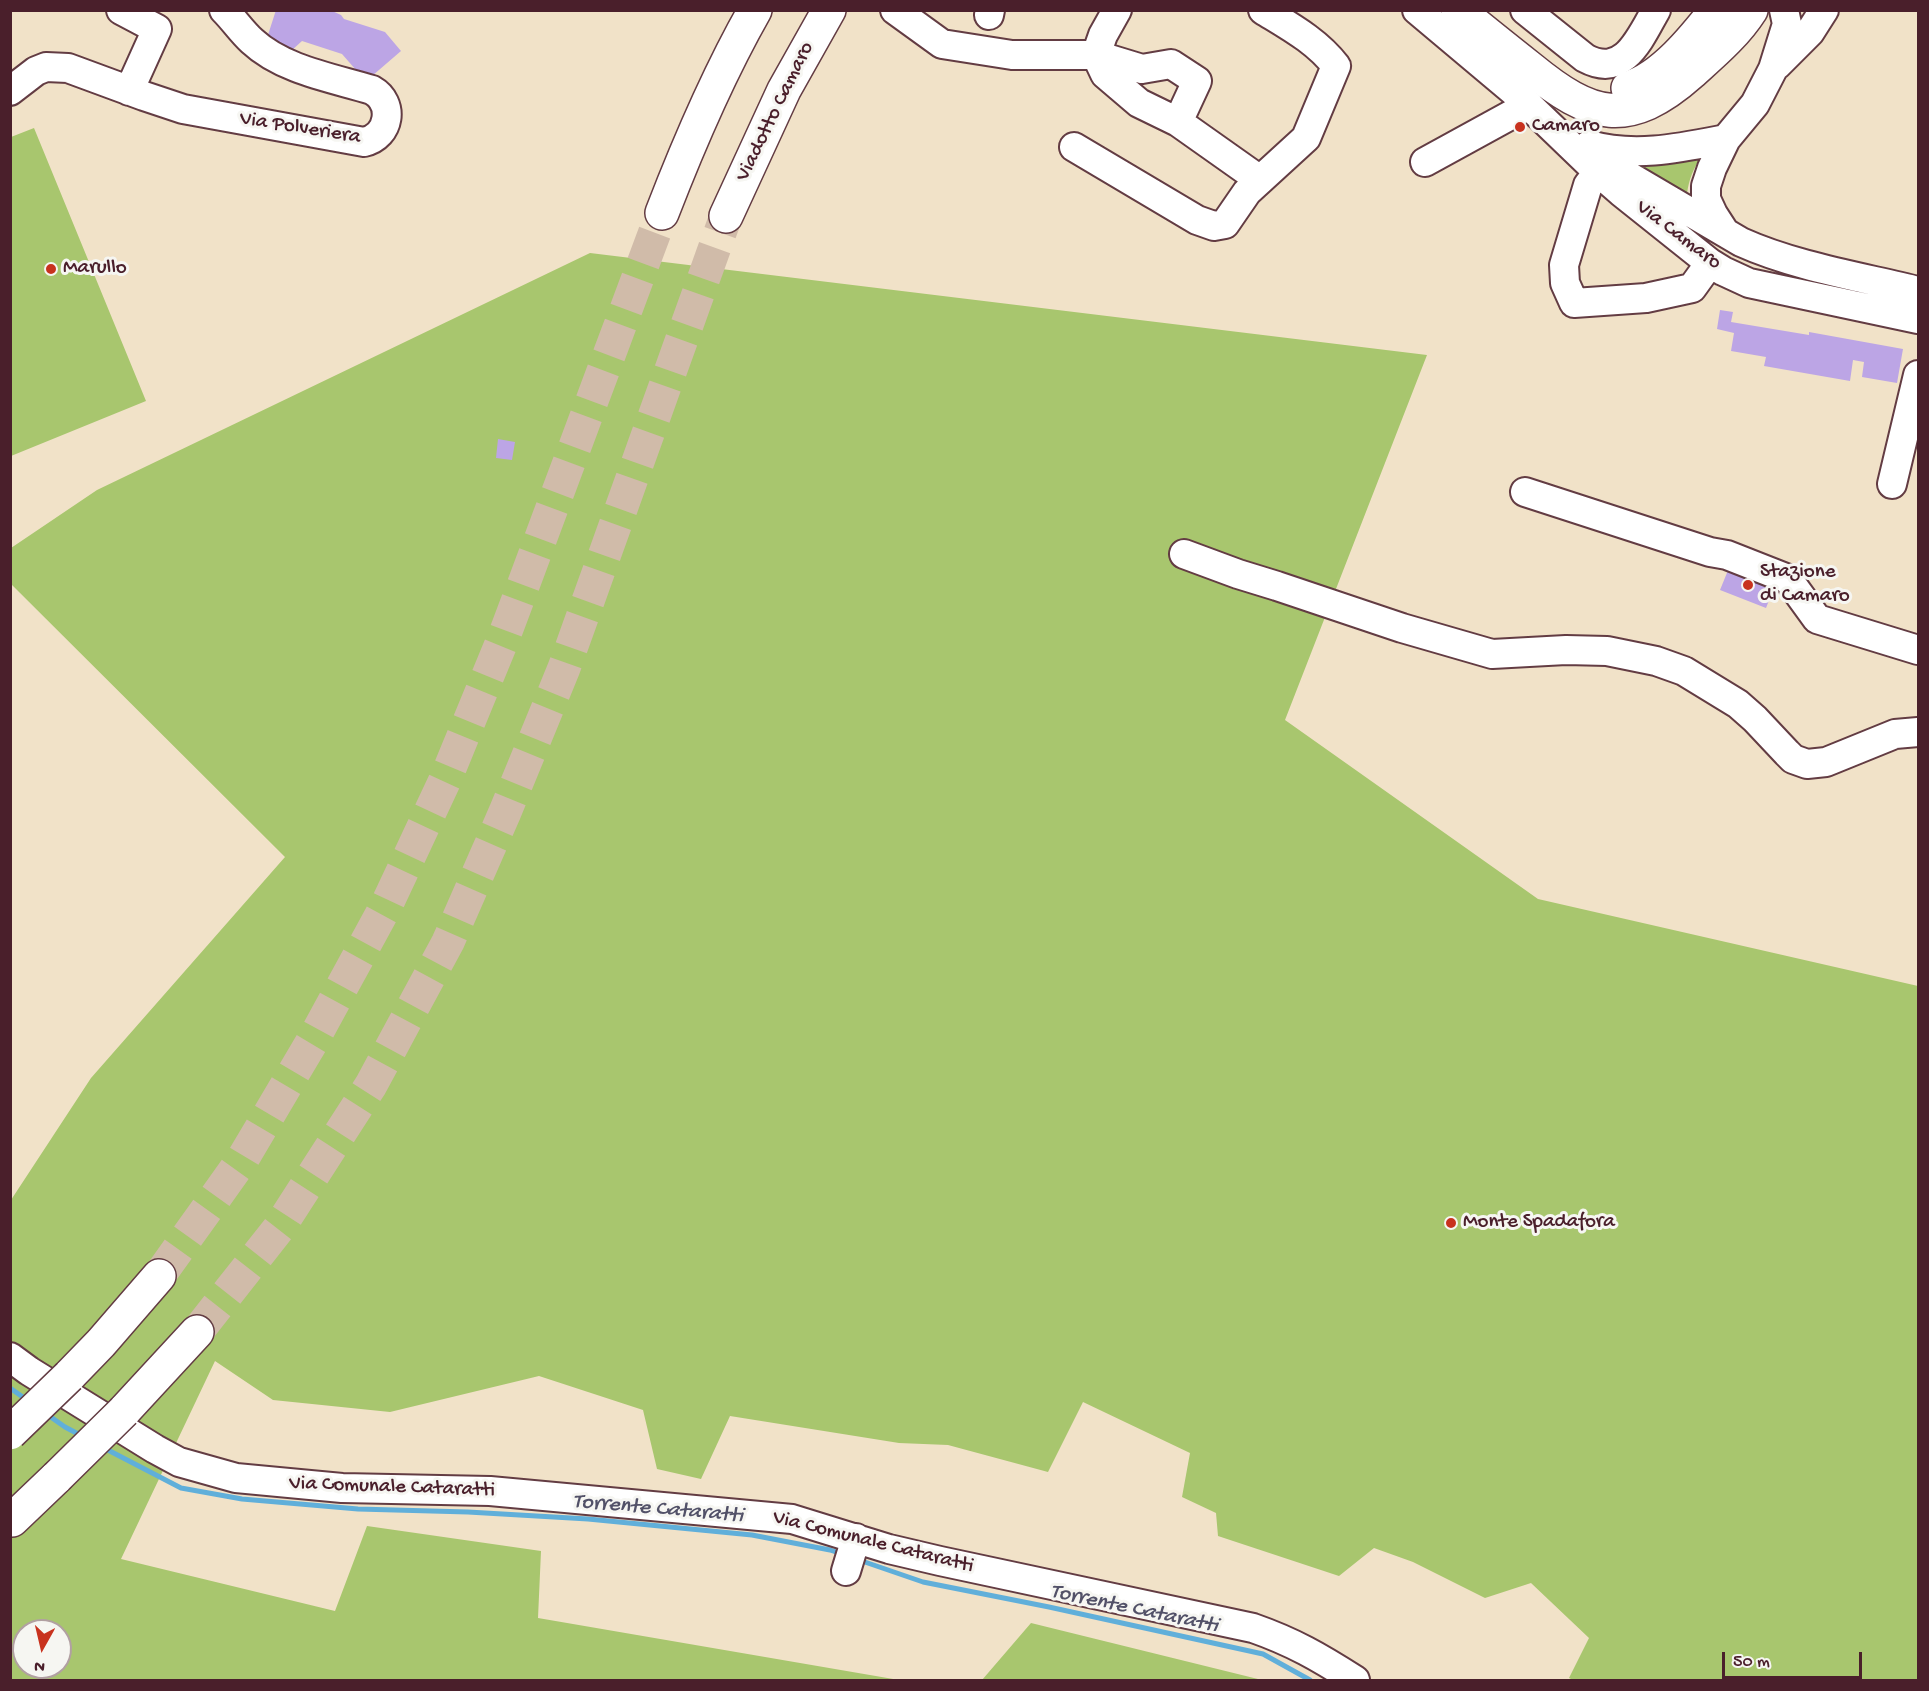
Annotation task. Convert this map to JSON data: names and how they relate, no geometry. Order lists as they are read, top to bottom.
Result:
{
  "streets": {
    "highway": ["Viadotto Camaro"],
    "street": ["Via Polveriera", "Via Camaro", "Via Comunale Cataratti"]
  },
  "water": ["Torrente Cataratti"],
  "places": [
    "Camaro",
    "Marullo",
    "Stazione di Camaro",
    "Monte Spadafora"
  ],
  "scale_bar": "50 m",
  "north": "bottom"
}
